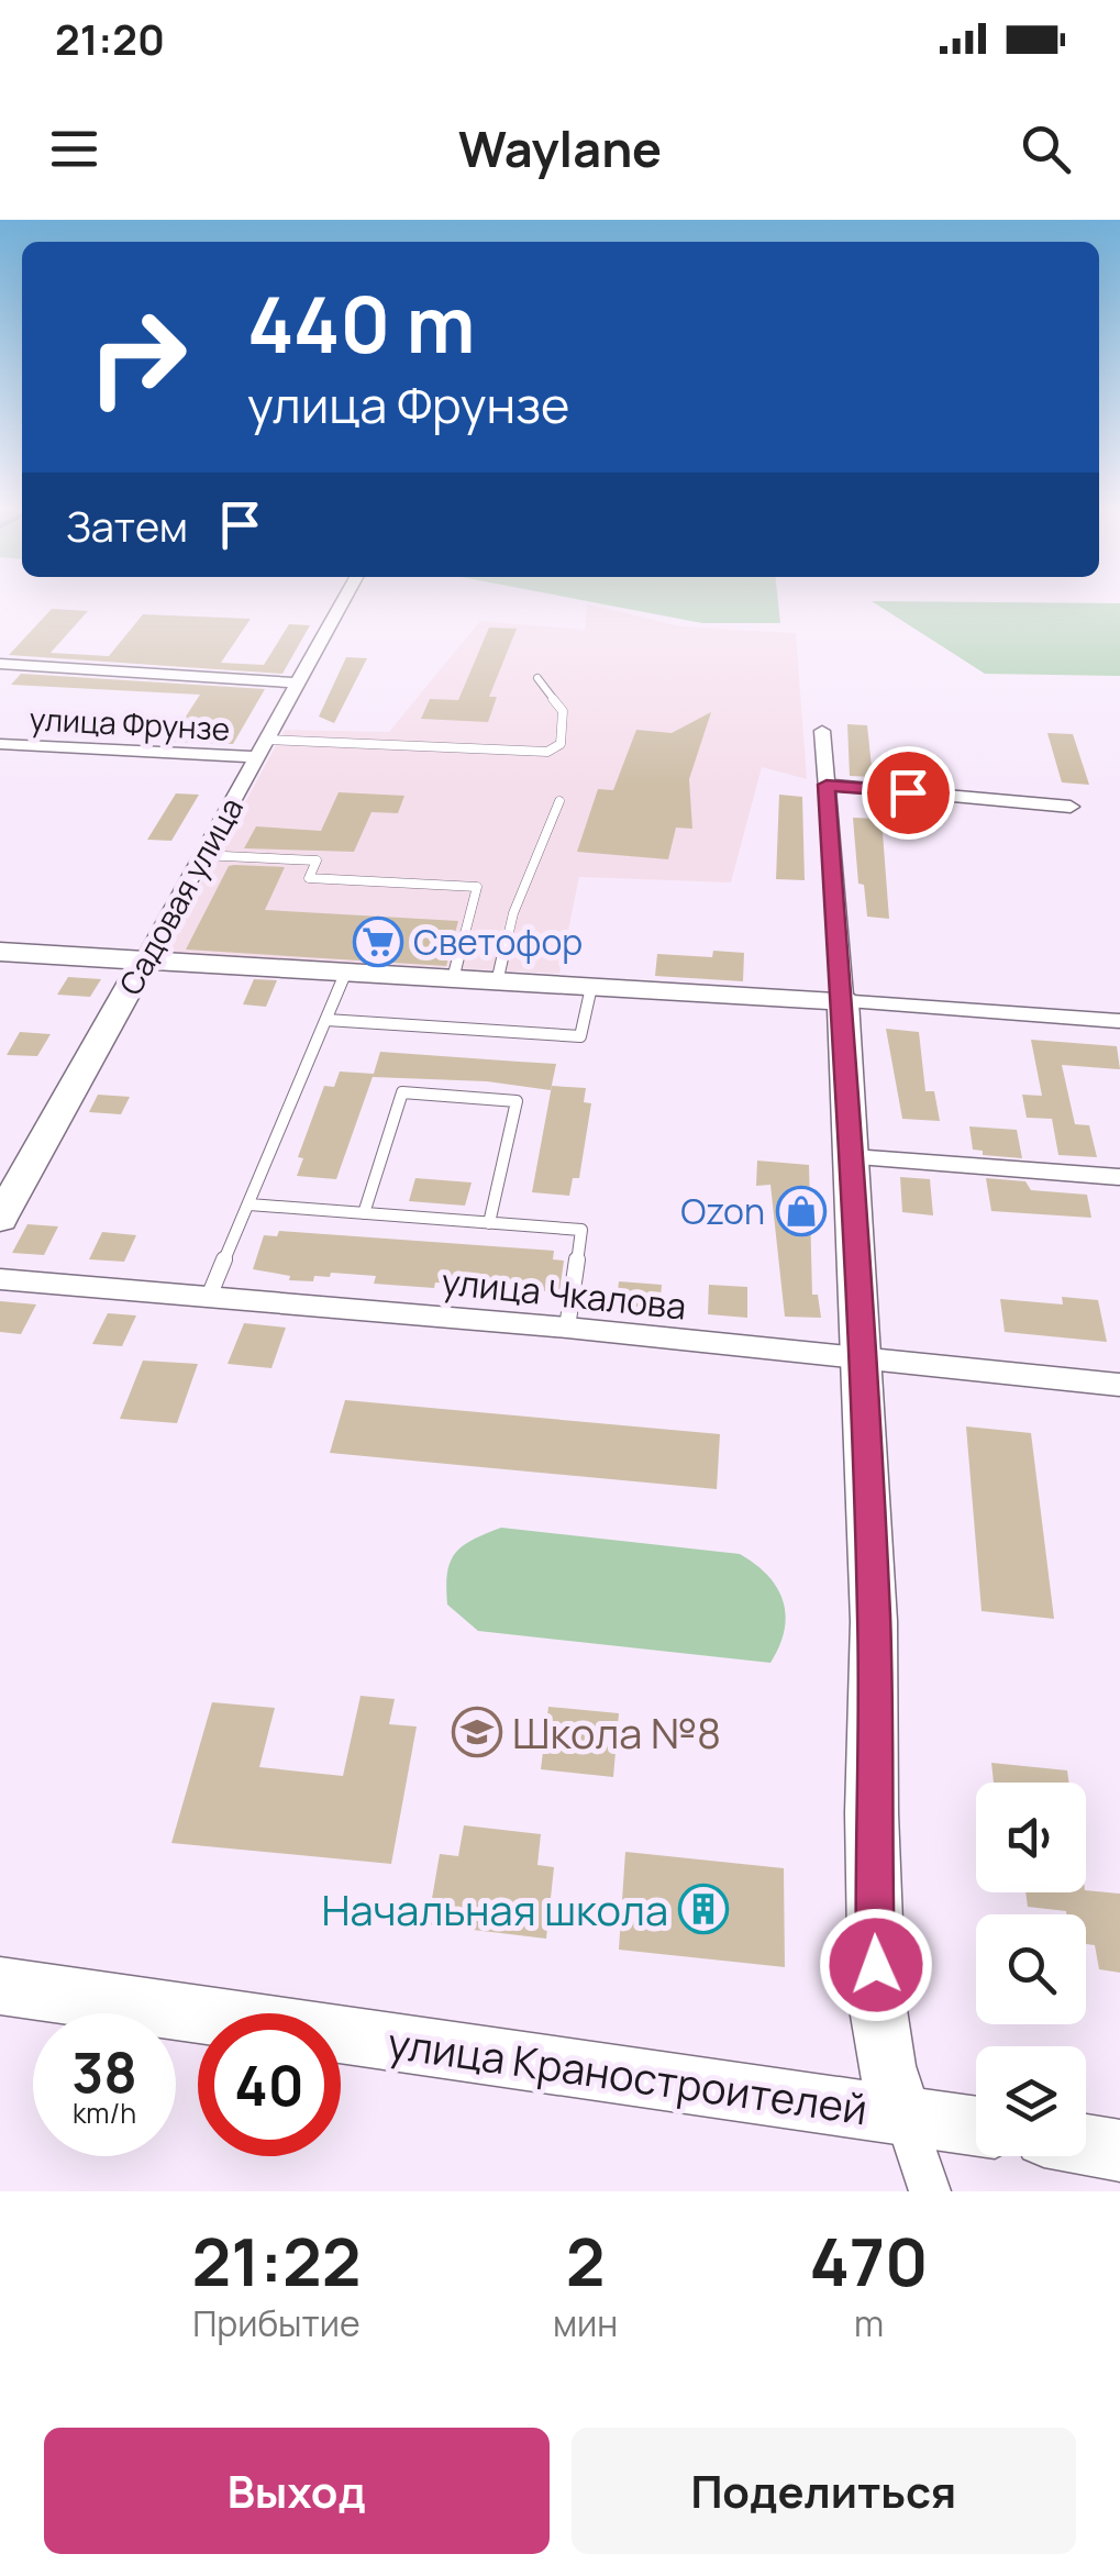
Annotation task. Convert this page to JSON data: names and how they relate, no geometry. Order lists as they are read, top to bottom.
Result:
{
  "streets": {
    "street": [
      "улица Фрунзе",
      "Садовая улица",
      "улица Чкалова",
      "улица Краностроителей"
    ]
  },
  "crossings": [
    ["улица Фрунзе", "Садовая улица"]
  ],
  "places": {
    "supermarket": ["Светофор"],
    "shop": ["Ozon"],
    "school or university": ["Школа №8"],
    "building": ["Начальная школа"]
  },
  "page": {
    "status": "21:20",
    "header": "Waylane",
    "turn": ["440 m", "улица Фрунзе"],
    "then": "Затем",
    "speed": "38 km/h",
    "limit": "40",
    "eta": [
      "21:22",
      "Прибытие",
      "2",
      "мин",
      "470",
      "m"
    ],
    "buttons": ["Выход", "Поделиться"]
  }
}
